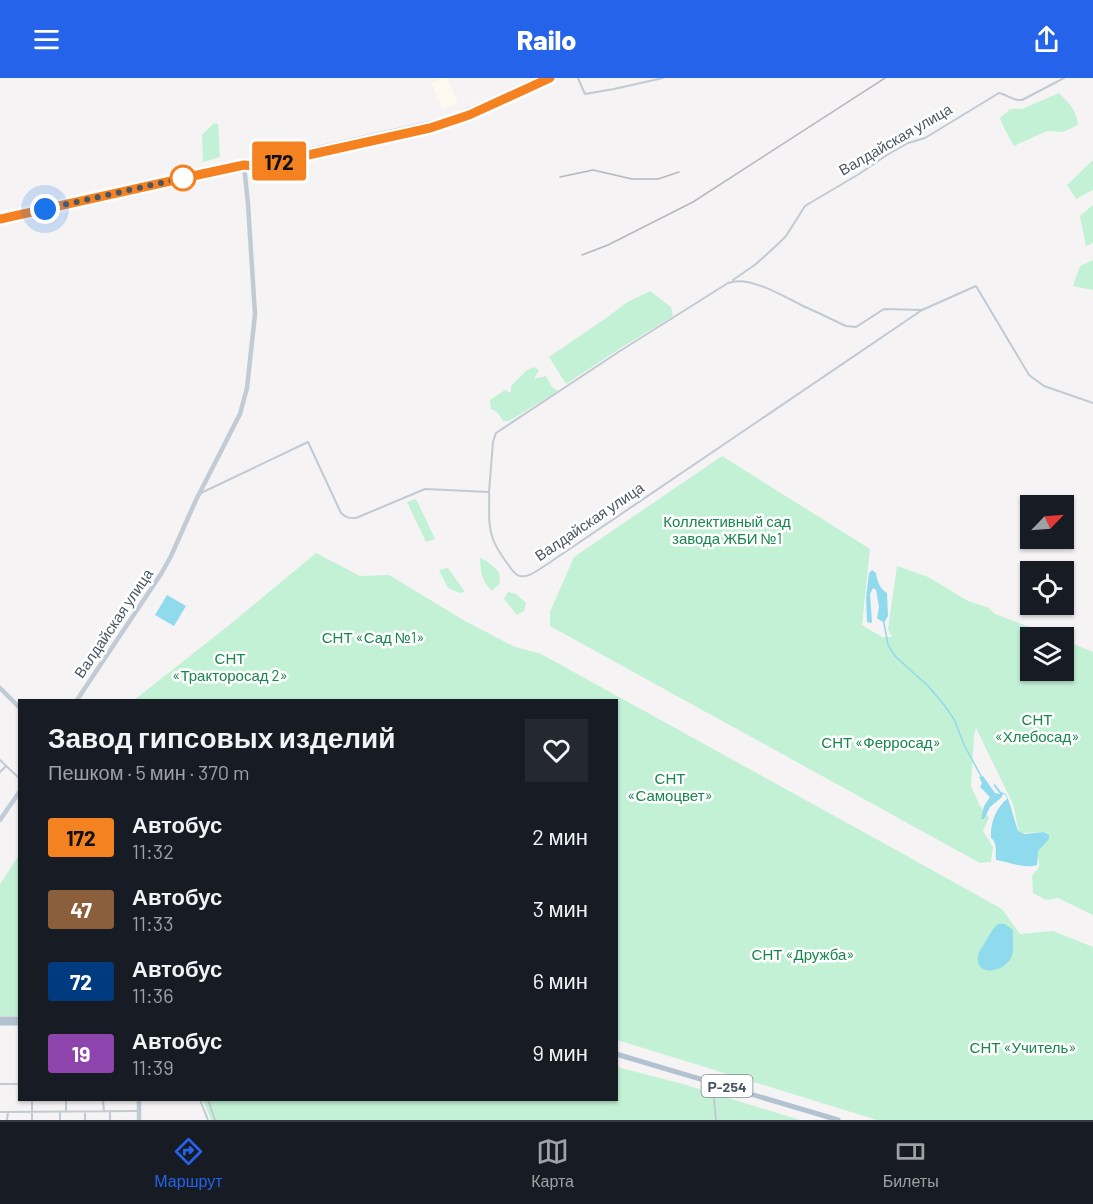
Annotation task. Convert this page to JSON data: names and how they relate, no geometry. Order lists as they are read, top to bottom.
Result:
{
  "streets": {
    "main road": ["Р-254"],
    "street": ["Валдайская улица"]
  },
  "parks": [
    "Коллективный сад завода ЖБИ №1",
    "СНТ «Сад №1»",
    "СНТ «Тракторосад 2»",
    "СНТ «Хлебосад»",
    "СНТ «Ферросад»",
    "СНТ «Самоцвет»",
    "СНТ «Дружба»",
    "СНТ «Учитель»"
  ],
  "lines": ["bus line 172"],
  "north": "top right",
  "page": {
    "header": "Railo",
    "on_map": "172",
    "heading": ["Завод гипсовых изделий", "Пешком · 5 мин · 370 m"],
    "list": [
      {
        "mark": "172",
        "name": "Автобус",
        "note": "11:32",
        "value": "2 мин"
      },
      {
        "mark": "47",
        "name": "Автобус",
        "note": "11:33",
        "value": "3 мин"
      },
      {
        "mark": "72",
        "name": "Автобус",
        "note": "11:36",
        "value": "6 мин"
      },
      {
        "mark": "19",
        "name": "Автобус",
        "note": "11:39",
        "value": "9 мин"
      }
    ],
    "tabs": ["Маршрут", "Карта", "Билеты"]
  }
}
